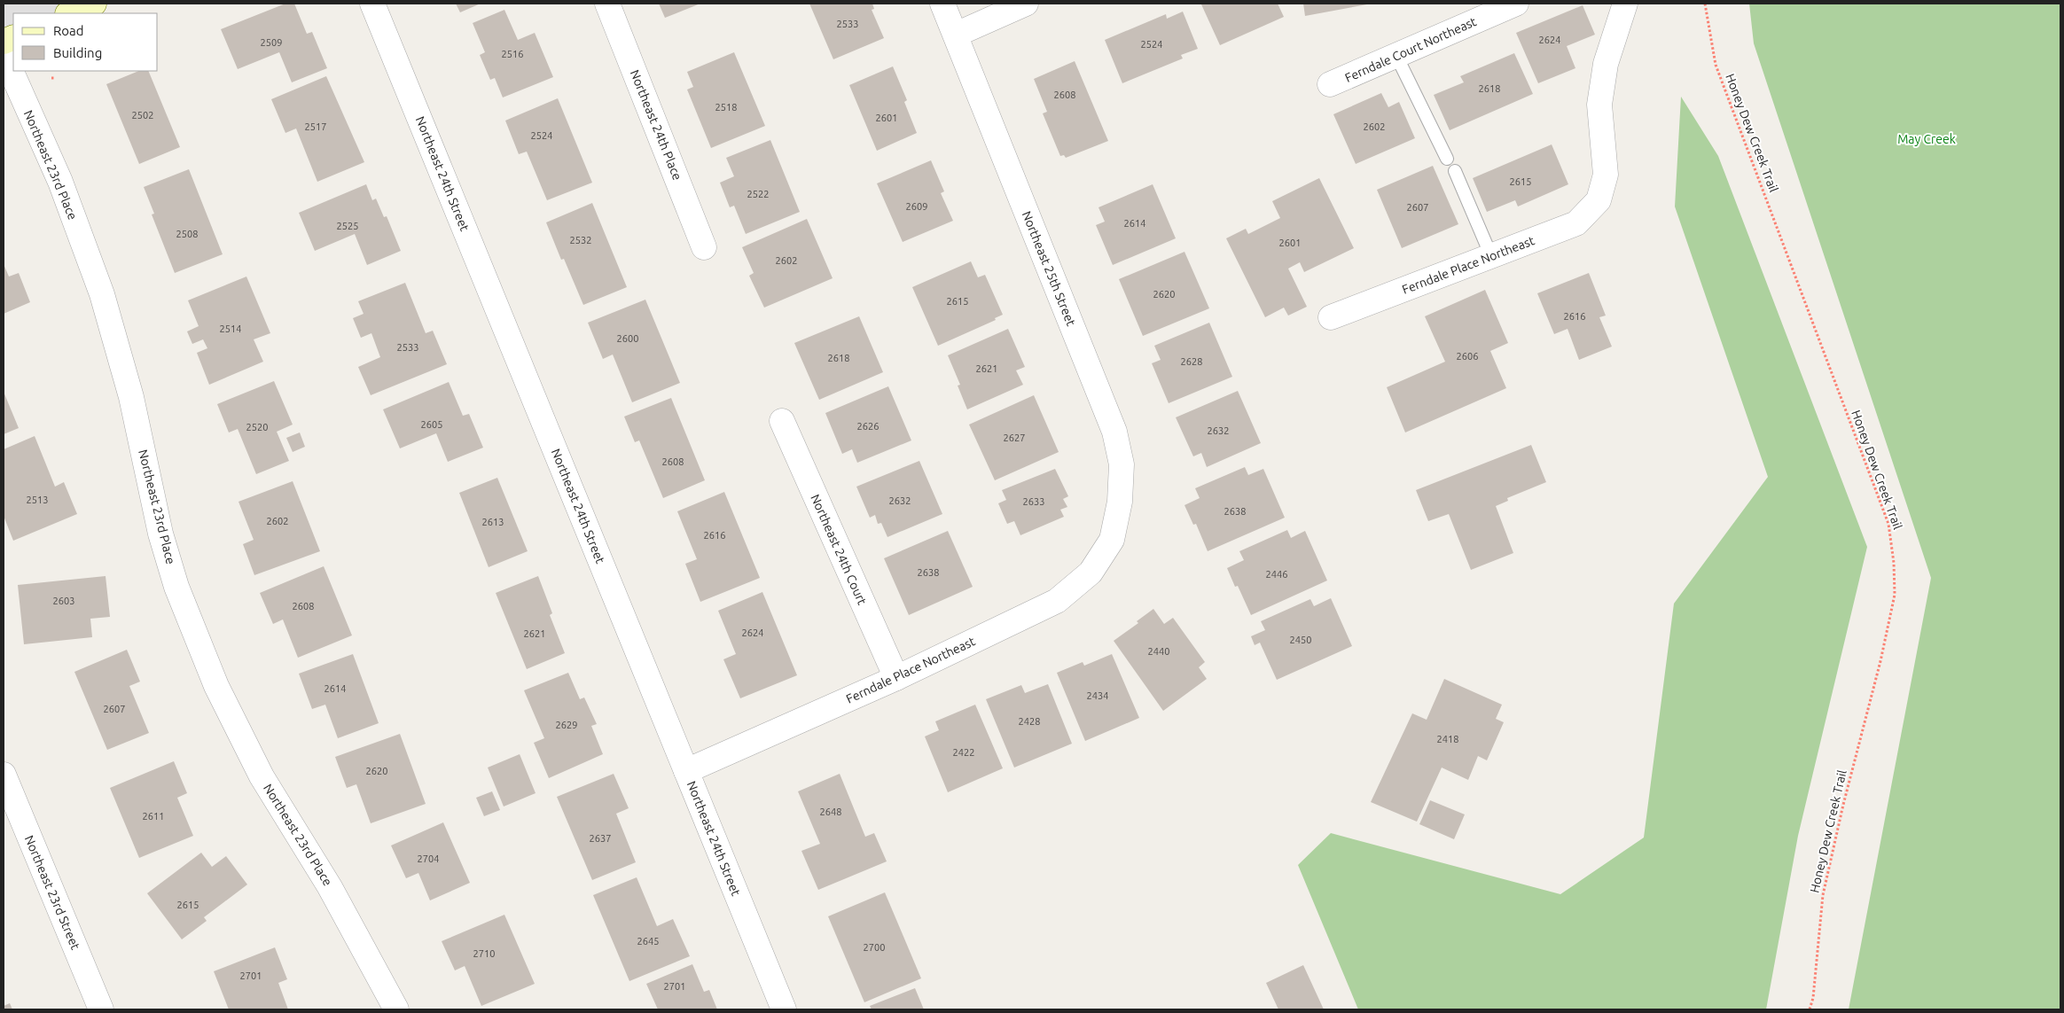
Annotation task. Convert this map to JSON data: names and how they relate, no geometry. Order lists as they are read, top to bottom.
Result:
{
  "streets": {
    "street": [
      "Ferndale Court Northeast",
      "Northeast 24th Place",
      "Northeast 23rd Place",
      "Northeast 24th Street",
      "Ferndale Place Northeast",
      "Northeast 25th Street",
      "Northeast 24th Court",
      "Northeast 23rd Street"
    ],
    "path": ["Honey Dew Creek Trail"]
  },
  "crossings": [
    ["Northeast 24th Street", "Ferndale Place Northeast"],
    ["Ferndale Place Northeast", "Northeast 25th Street"],
    ["Ferndale Place Northeast", "Northeast 24th Court"]
  ],
  "parks": ["May Creek"],
  "house_numbers": [
    "2533",
    "2624",
    "2509",
    "2524",
    "2516",
    "2618",
    "2608",
    "2518",
    "2502",
    "2601",
    "2517",
    "2602",
    "2524",
    "2615",
    "2522",
    "2609",
    "2607",
    "2614",
    "2525",
    "2508",
    "2532",
    "2601",
    "2602",
    "2620",
    "2615",
    "2616",
    "2514",
    "2600",
    "2533",
    "2606",
    "2618",
    "2628",
    "2621",
    "2605",
    "2626",
    "2520",
    "2632",
    "2627",
    "2608",
    "2513",
    "2632",
    "2633",
    "2638",
    "2602",
    "2613",
    "2616",
    "2638",
    "2446",
    "2603",
    "2608",
    "2624",
    "2621",
    "2450",
    "2440",
    "2614",
    "2434",
    "2607",
    "2428",
    "2629",
    "2418",
    "2422",
    "2620",
    "2648",
    "2611",
    "2637",
    "2704",
    "2615",
    "2645",
    "2700",
    "2710",
    "2701",
    "2701"
  ],
  "legend": ["Road", "Building"]
}
